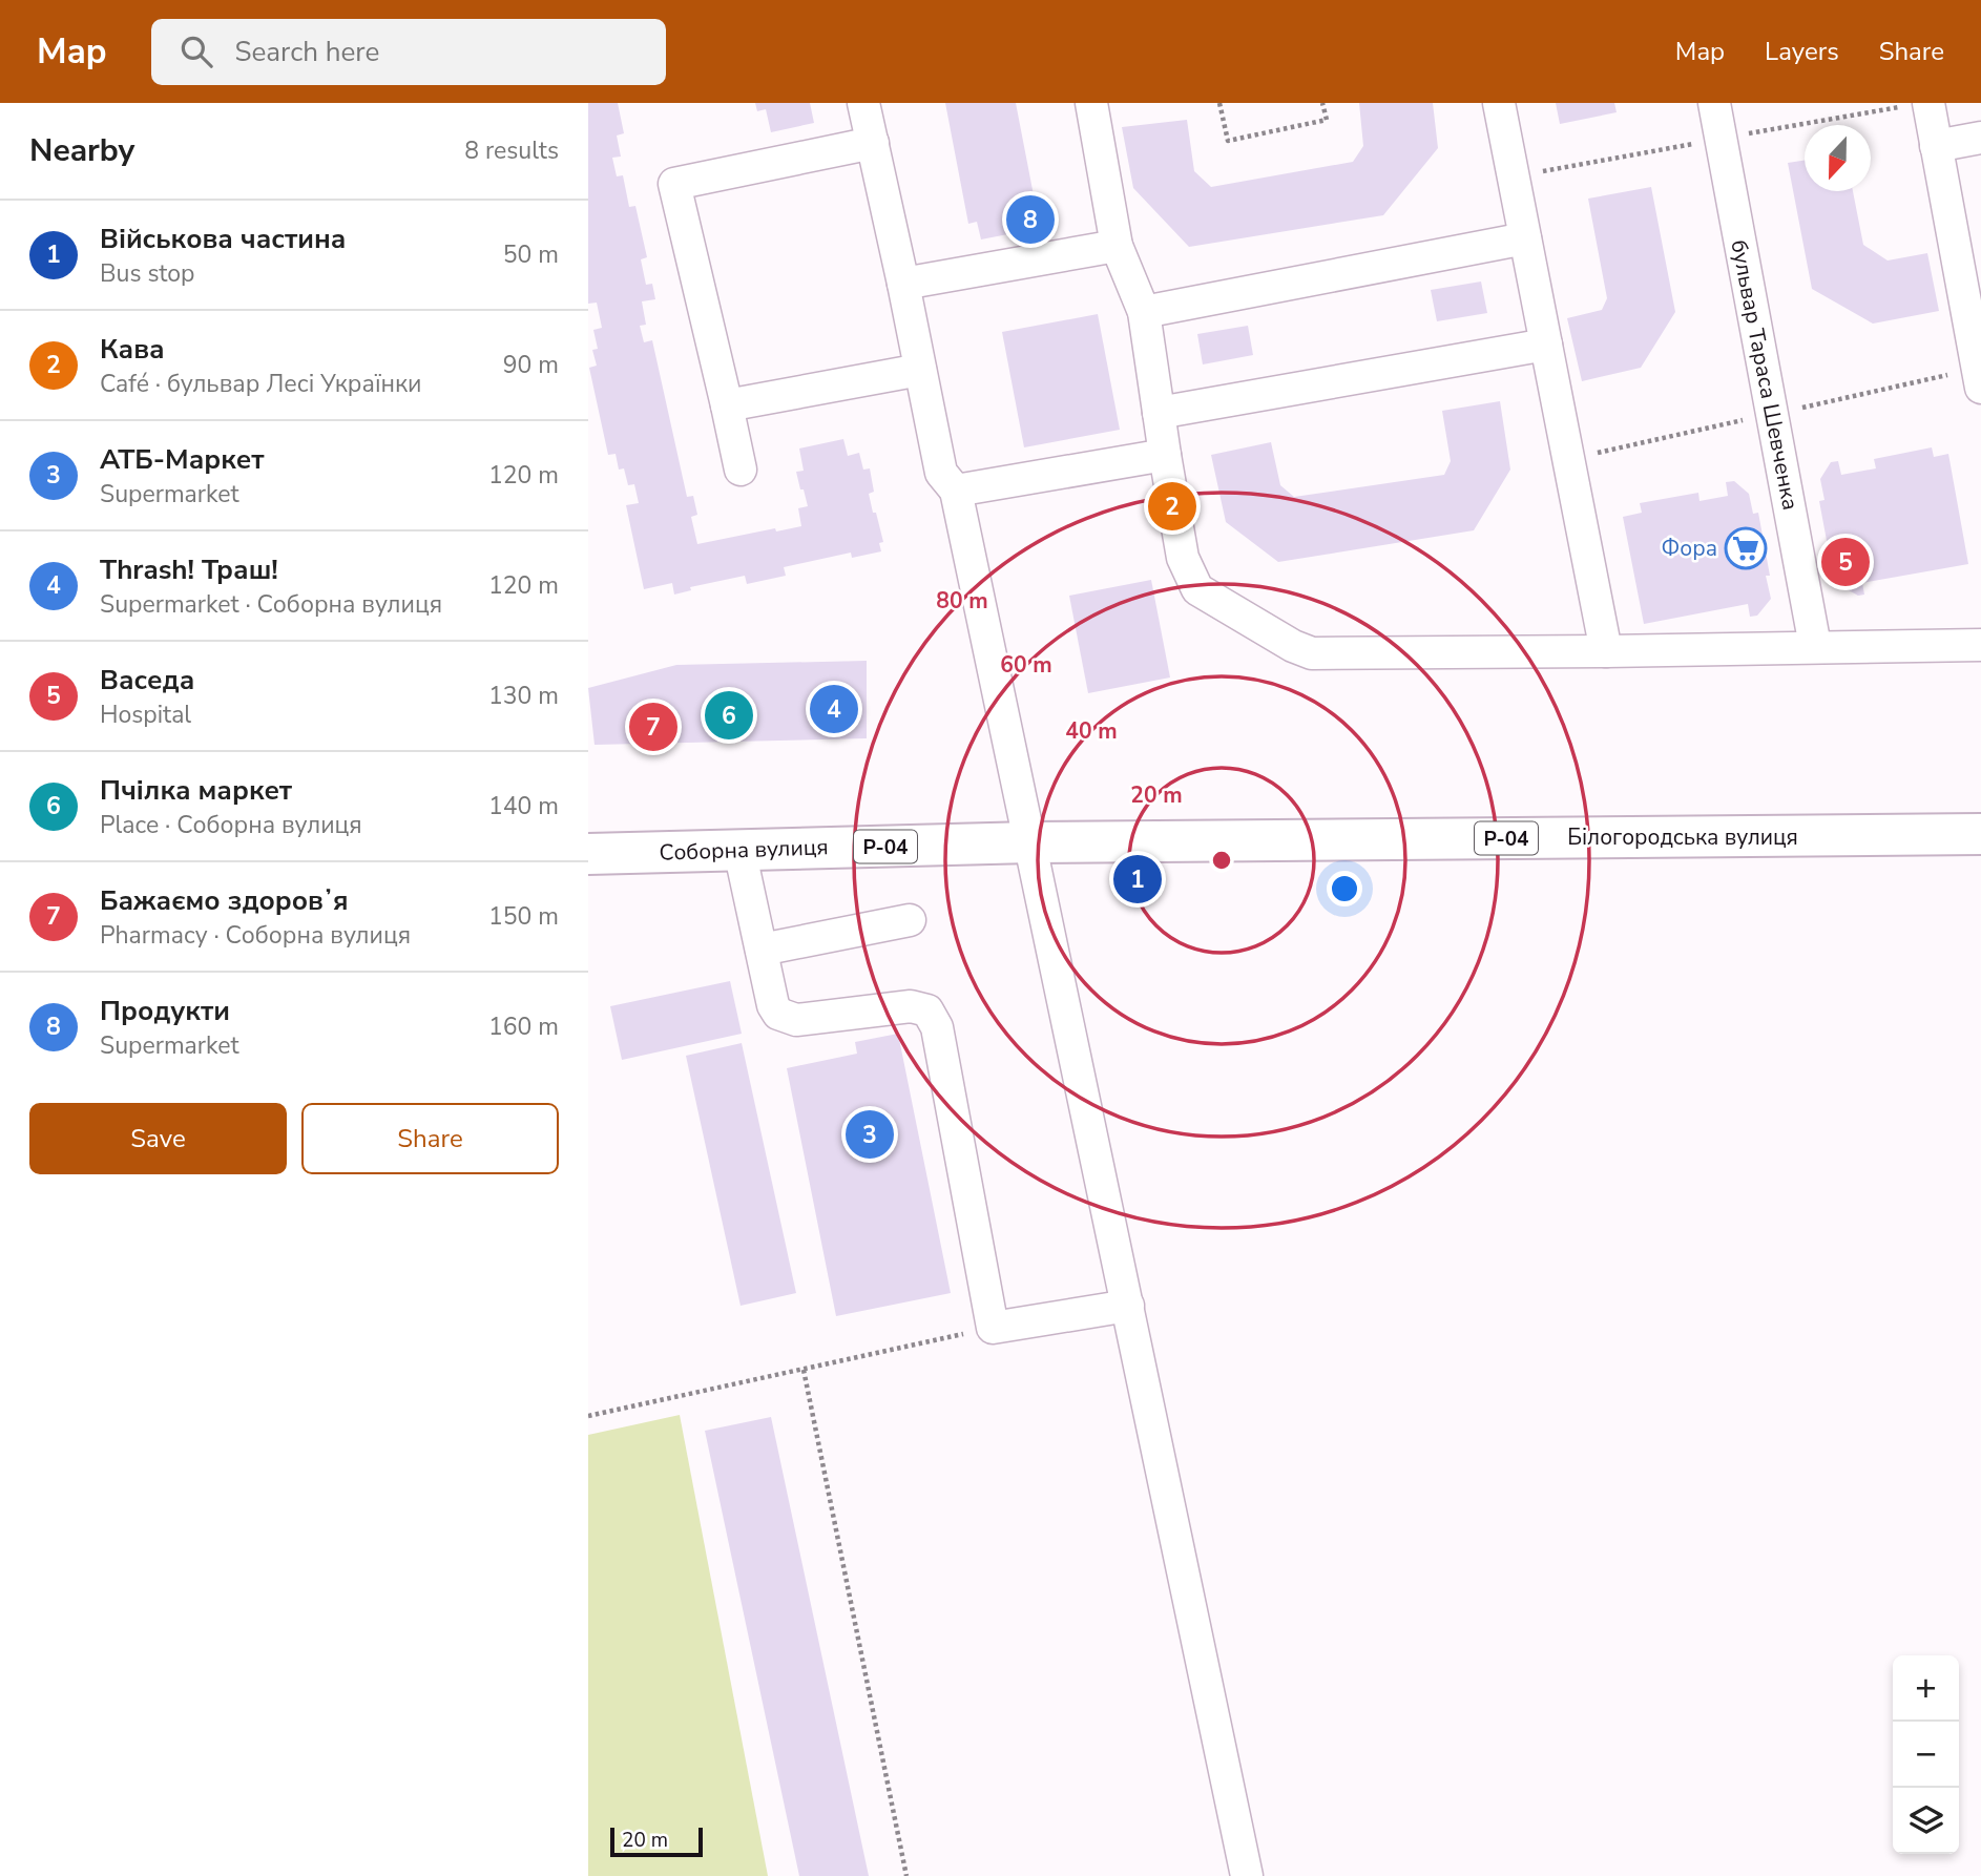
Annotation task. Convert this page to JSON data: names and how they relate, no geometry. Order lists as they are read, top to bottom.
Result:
{
  "streets": {
    "main road": ["Білогородська вулиця", "Р-04", "Соборна вулиця"],
    "street": ["бульвар Тараса Шевченка"]
  },
  "crossings": [
    ["Білогородська вулиця", "Соборна вулиця"]
  ],
  "places": {
    "supermarket": ["Фора"]
  },
  "scale_bar": "20 m",
  "north": "bottom",
  "page": {
    "header": "Map",
    "search": "Search here",
    "nav": ["Map", "Layers", "Share"],
    "heading": ["Nearby", "8 results"],
    "pins": [
      "8",
      "2",
      "5",
      "4",
      "6",
      "7",
      "1",
      "3"
    ],
    "list": [
      {
        "mark": "1",
        "name": "Військова частина",
        "note": "Bus stop",
        "value": "50 m"
      },
      {
        "mark": "2",
        "name": "Кава",
        "note": "Café · бульвар Лесі Українки",
        "value": "90 m"
      },
      {
        "mark": "3",
        "name": "АТБ-Маркет",
        "note": "Supermarket",
        "value": "120 m"
      },
      {
        "mark": "4",
        "name": "Thrash! Траш!",
        "note": "Supermarket · Соборна вулиця",
        "value": "120 m"
      },
      {
        "mark": "5",
        "name": "Васеда",
        "note": "Hospital",
        "value": "130 m"
      },
      {
        "mark": "6",
        "name": "Пчілка маркет",
        "note": "Place · Соборна вулиця",
        "value": "140 m"
      },
      {
        "mark": "7",
        "name": "Бажаємо здоровʼя",
        "note": "Pharmacy · Соборна вулиця",
        "value": "150 m"
      },
      {
        "mark": "8",
        "name": "Продукти",
        "note": "Supermarket",
        "value": "160 m"
      }
    ],
    "buttons": ["Save", "Share"],
    "map_buttons": ["+", "−"],
    "scale": "20 m"
  },
  "rings": [
    "80 m",
    "60 m",
    "40 m",
    "20 m"
  ]
}
